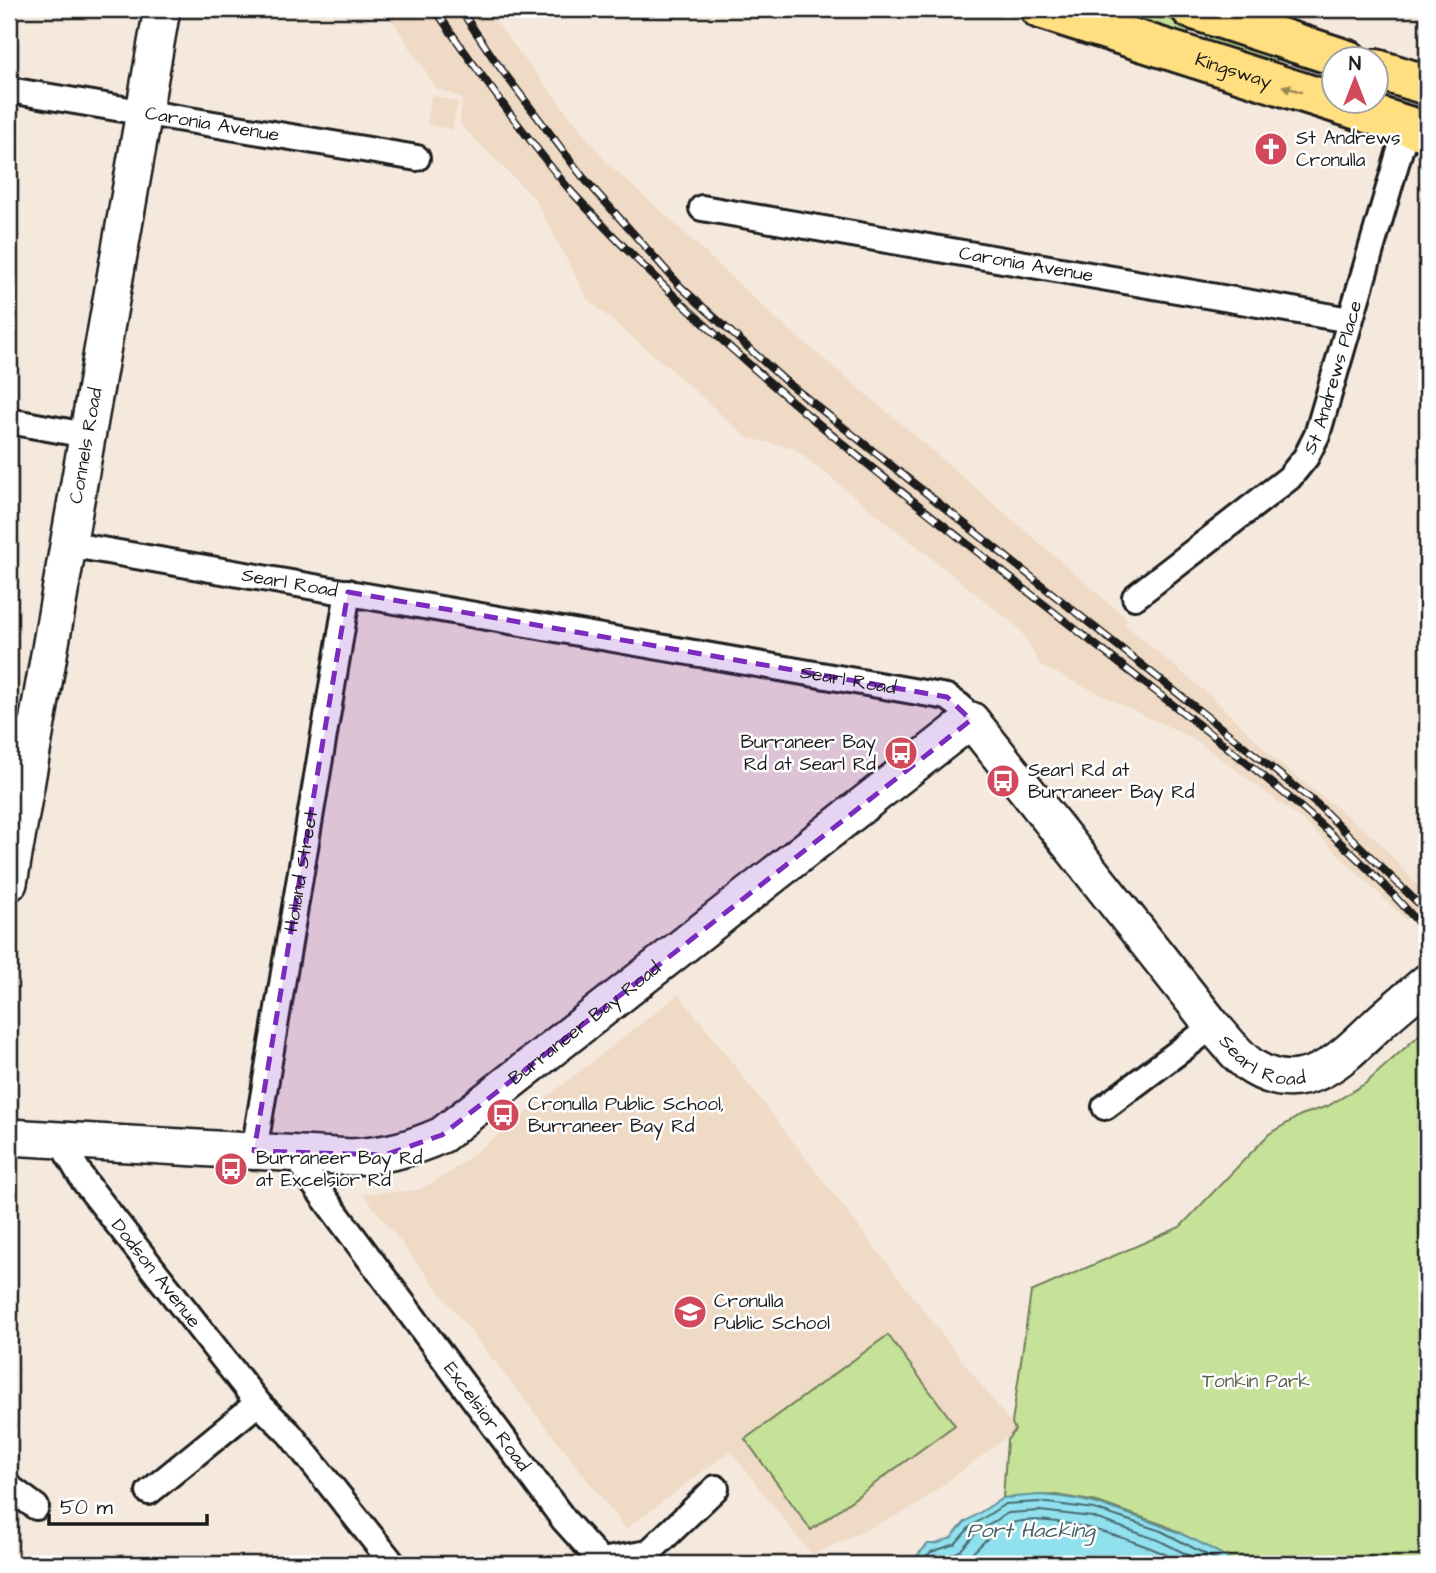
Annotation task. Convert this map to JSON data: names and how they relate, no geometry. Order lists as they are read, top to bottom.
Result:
{
  "streets": {
    "main road": ["Kingsway", "St Andrews Place"],
    "street": [
      "Caronia Avenue",
      "Connels Road",
      "Searl Road",
      "Holland Street",
      "Burraneer Bay Road",
      "Dodson Avenue",
      "Excelsior Road"
    ]
  },
  "crossings": [
    ["Kingsway", "St Andrews Place"],
    ["Caronia Avenue", "St Andrews Place"],
    ["Caronia Avenue", "Connels Road"],
    ["Connels Road", "Searl Road"],
    ["Searl Road", "Holland Street"],
    ["Searl Road", "Burraneer Bay Road"],
    ["Holland Street", "Burraneer Bay Road"],
    ["Burraneer Bay Road", "Dodson Avenue"],
    ["Burraneer Bay Road", "Excelsior Road"]
  ],
  "water": ["Port Hacking"],
  "parks": ["Tonkin Park"],
  "places": {
    "church": ["St Andrews Cronulla"],
    "bus stop": [
      "Burraneer Bay Rd at Searl Rd",
      "Searl Rd at Burraneer Bay Rd",
      "Cronulla Public School, Burraneer Bay Rd",
      "Burraneer Bay Rd at Excelsior Rd"
    ],
    "school or university": ["Cronulla Public School"]
  },
  "scale_bar": "50 m",
  "north": "top"
}
